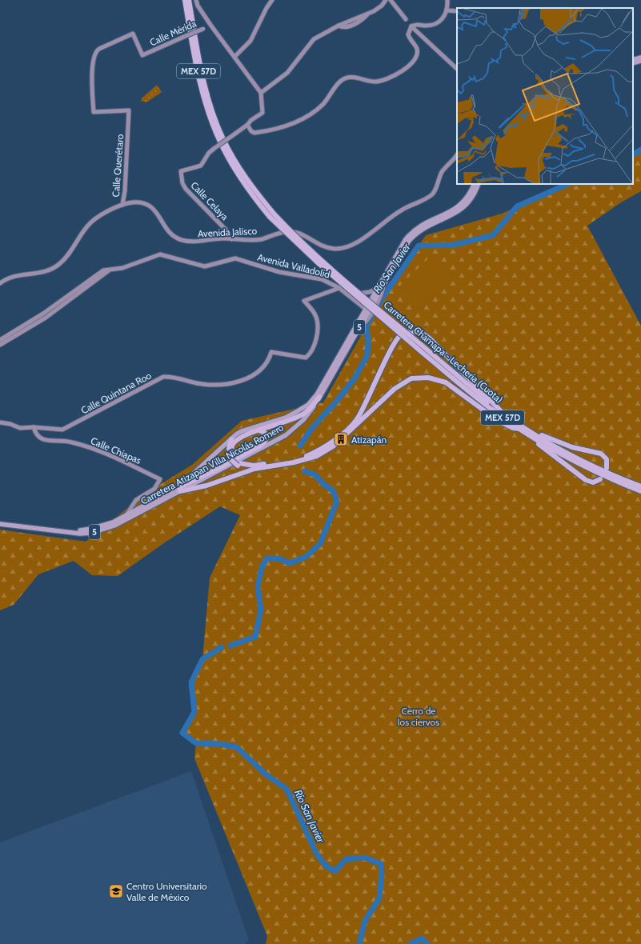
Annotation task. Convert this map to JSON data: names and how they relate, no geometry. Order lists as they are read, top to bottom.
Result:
{
  "streets": {
    "highway": ["MEX 57D", "Carretera Chamapa - Lechería (Cuota)"],
    "main road": ["5", "Carretera Atizapan Villa Nicolás Romero"],
    "street": [
      "Calle Mérida",
      "Calle Querétaro",
      "Calle Celaya",
      "Avenida Jalisco",
      "Avenida Valladolid",
      "Calle Quintana Roo",
      "Calle Chiapas"
    ]
  },
  "crossings": [
    ["Calle Mérida", "Calle Querétaro"],
    ["Calle Querétaro", "Avenida Jalisco"],
    ["Calle Celaya", "Avenida Jalisco"],
    ["Avenida Valladolid", "Calle Quintana Roo"],
    ["Avenida Valladolid", "Carretera Atizapan Villa Nicolás Romero"],
    ["Calle Quintana Roo", "Calle Chiapas"],
    ["Calle Chiapas", "Carretera Atizapan Villa Nicolás Romero"]
  ],
  "water": ["Río San Javier"],
  "parks": ["Cerro de los ciervos"],
  "places": {
    "building": ["Atizapán"],
    "school or university": ["Centro Universitario Valle de México"]
  }
}
